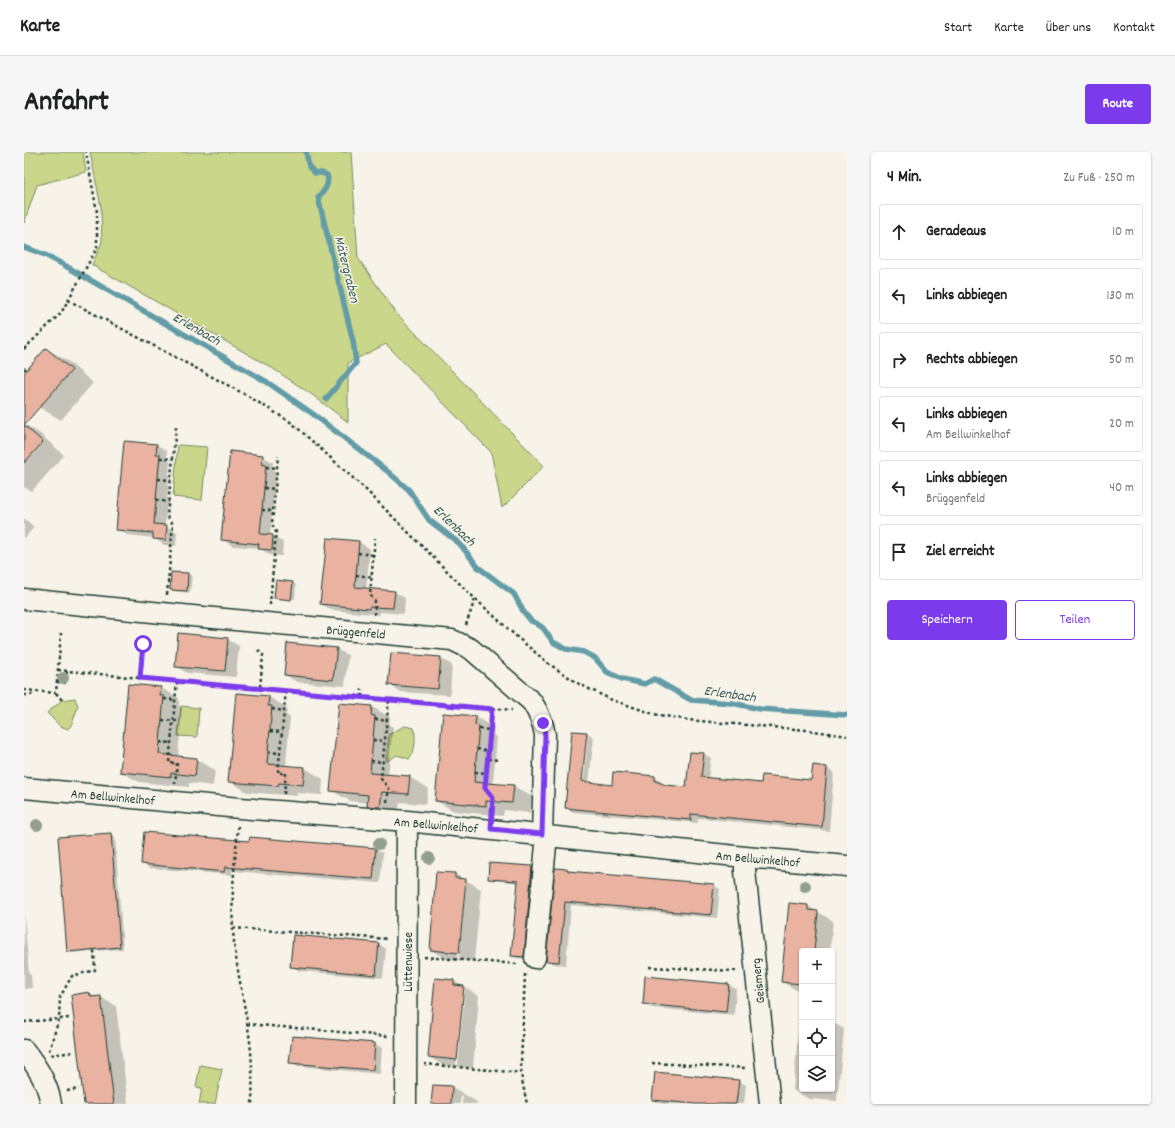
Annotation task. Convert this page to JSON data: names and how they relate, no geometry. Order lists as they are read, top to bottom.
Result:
{
  "streets": {
    "street": [
      "Brüggenfeld",
      "Am Bellwinkelhof",
      "Lüttenwiese",
      "Geismerg"
    ]
  },
  "crossings": [
    ["Brüggenfeld", "Am Bellwinkelhof"],
    ["Am Bellwinkelhof", "Lüttenwiese"],
    ["Am Bellwinkelhof", "Geismerg"]
  ],
  "water": ["Mätergraben", "Erlenbach"],
  "page": {
    "header": "Karte",
    "nav": [
      "Start",
      "Karte",
      "Über uns",
      "Kontakt"
    ],
    "title": "Anfahrt",
    "buttons": [
      "Route",
      ["Speichern", "Teilen"]
    ],
    "heading": ["4 Min.", "Zu Fuß · 250 m"],
    "list": [
      ["Geradeaus", "10 m"],
      ["Links abbiegen", "130 m"],
      ["Rechts abbiegen", "50 m"],
      ["Links abbiegen", "Am Bellwinkelhof", "20 m"],
      ["Links abbiegen", "Brüggenfeld", "40 m"],
      "Ziel erreicht"
    ],
    "map_buttons": ["+", "−"]
  }
}
